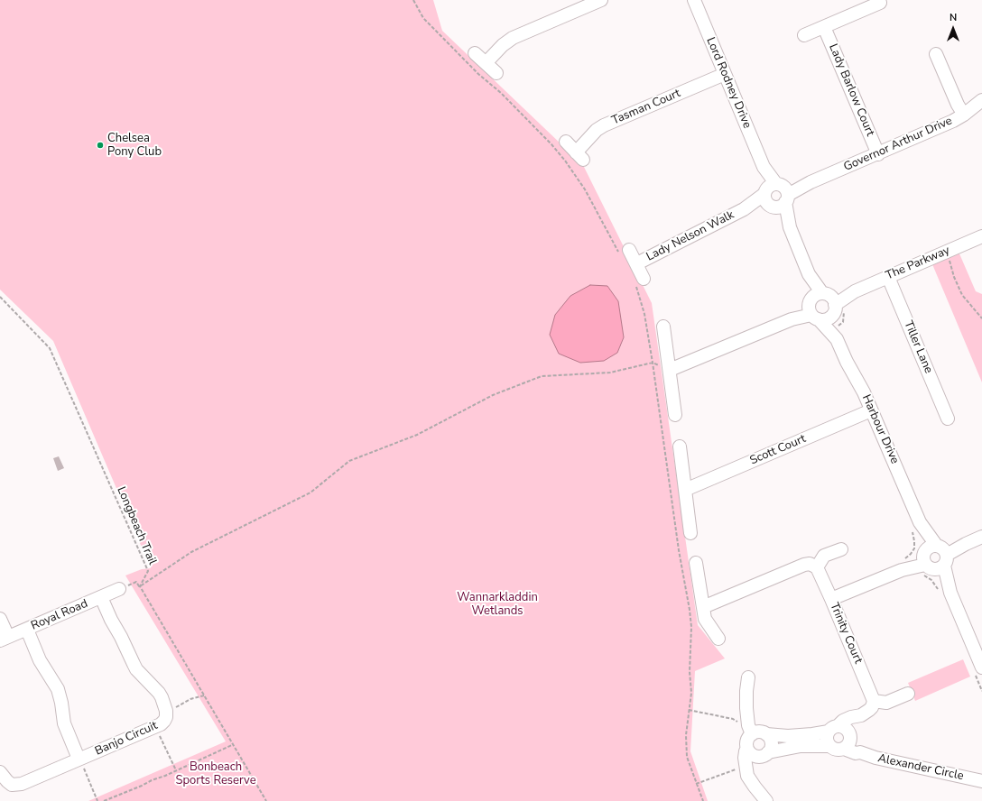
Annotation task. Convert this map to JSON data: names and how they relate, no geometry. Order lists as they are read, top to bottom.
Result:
{
  "streets": {
    "street": [
      "Lord Rodney Drive",
      "Lady Barlow Court",
      "Tasman Court",
      "Governor Arthur Drive",
      "Lady Nelson Walk",
      "The Parkway",
      "Tiller Lane",
      "Harbour Drive",
      "Scott Court",
      "Royal Road",
      "Trinity Court",
      "Banjo Circuit",
      "Alexander Circle"
    ],
    "path": ["Longbeach Trail"]
  },
  "crossings": [
    ["Lord Rodney Drive", "Tasman Court"],
    ["Lord Rodney Drive", "Governor Arthur Drive"],
    ["Lord Rodney Drive", "Lady Nelson Walk"],
    ["Lord Rodney Drive", "Harbour Drive"],
    ["Lady Barlow Court", "Governor Arthur Drive"],
    ["Governor Arthur Drive", "Lady Nelson Walk"],
    ["The Parkway", "Tiller Lane"],
    ["The Parkway", "Harbour Drive"],
    ["Harbour Drive", "Scott Court"],
    ["Royal Road", "Banjo Circuit"]
  ],
  "parks": ["Wannarkladdin Wetlands", "Bonbeach Sports Reserve"],
  "places": ["Chelsea Pony Club"],
  "north": "top"
}
